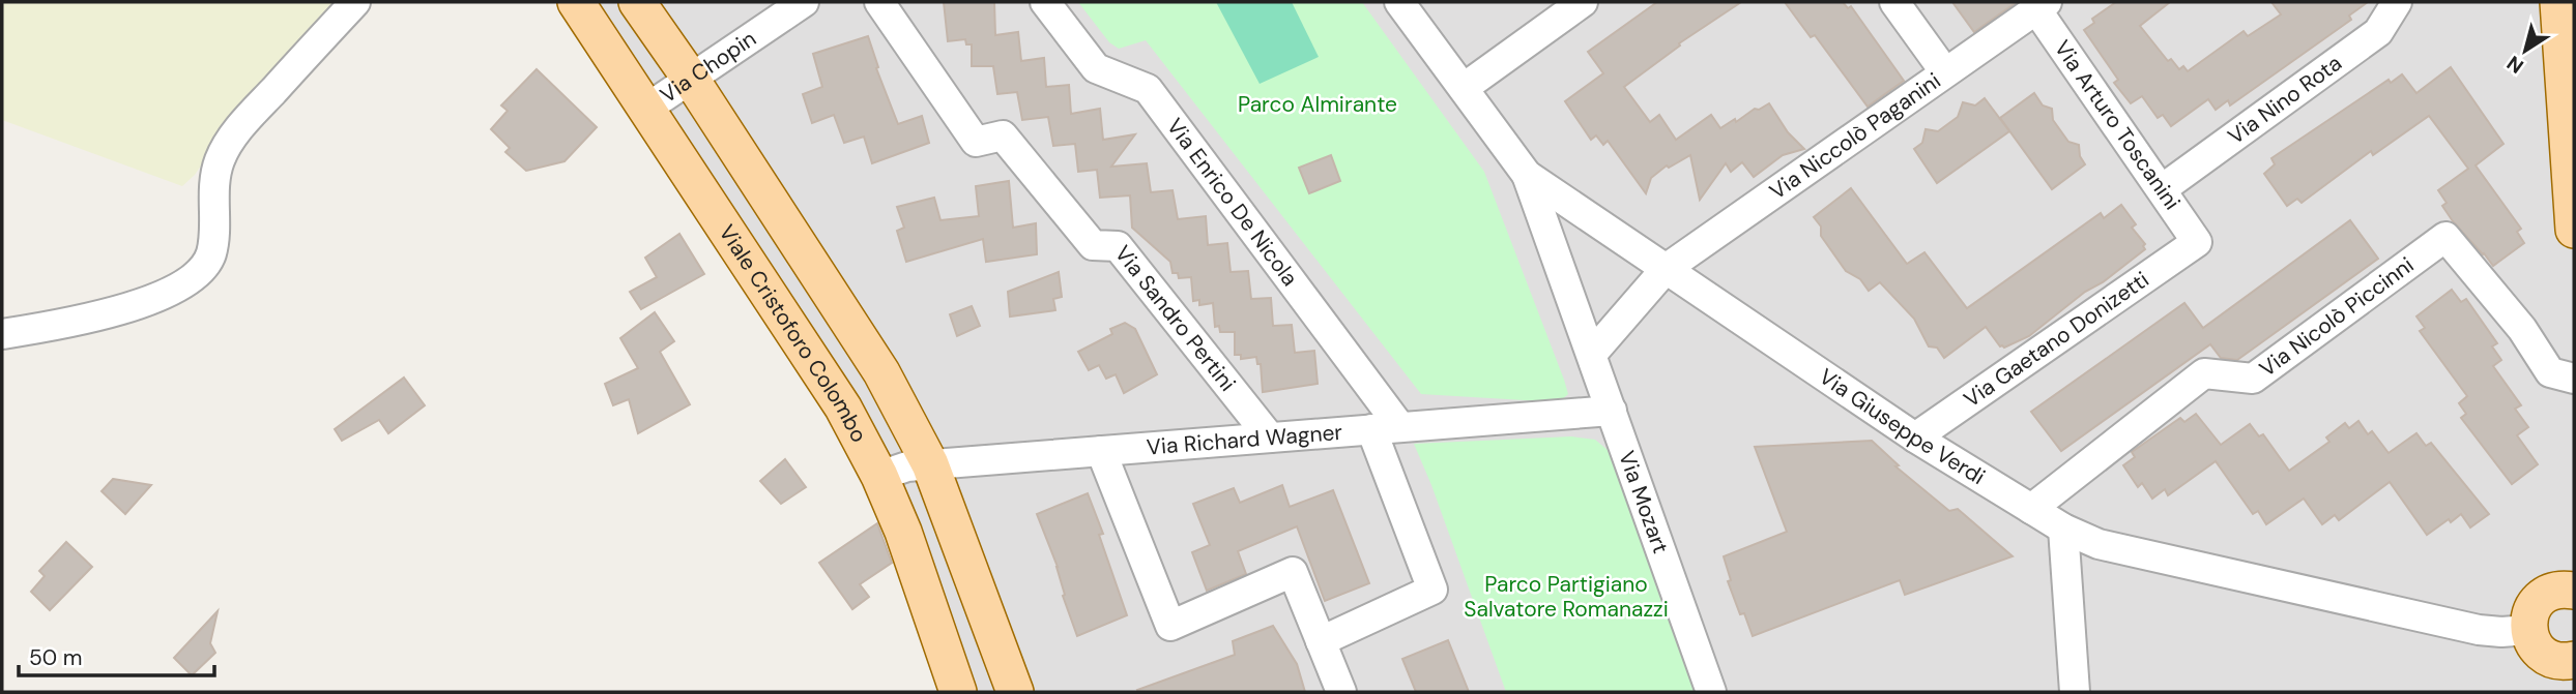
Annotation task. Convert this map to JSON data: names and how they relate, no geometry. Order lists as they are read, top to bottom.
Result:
{
  "streets": {
    "main road": ["Viale Cristoforo Colombo"],
    "street": [
      "Via Chopin",
      "Via Nino Rota",
      "Via Arturo Toscanini",
      "Via Niccolò Paganini",
      "Via Enrico De Nicola",
      "Via Nicolò Piccinni",
      "Via Sandro Pertini",
      "Via Gaetano Donizetti",
      "Via Giuseppe Verdi",
      "Via Richard Wagner",
      "Via Mozart"
    ]
  },
  "crossings": [
    ["Via Chopin", "Viale Cristoforo Colombo"],
    ["Via Nino Rota", "Via Arturo Toscanini"],
    ["Via Arturo Toscanini", "Via Niccolò Paganini"],
    ["Via Arturo Toscanini", "Via Gaetano Donizetti"],
    ["Via Niccolò Paganini", "Via Giuseppe Verdi"],
    ["Via Niccolò Paganini", "Via Mozart"],
    ["Via Enrico De Nicola", "Via Richard Wagner"],
    ["Via Nicolò Piccinni", "Via Giuseppe Verdi"],
    ["Via Sandro Pertini", "Via Richard Wagner"],
    ["Viale Cristoforo Colombo", "Via Richard Wagner"],
    ["Via Gaetano Donizetti", "Via Giuseppe Verdi"],
    ["Via Giuseppe Verdi", "Via Mozart"],
    ["Via Richard Wagner", "Via Mozart"]
  ],
  "parks": ["Parco Almirante", "Parco Partigiano Salvatore Romanazzi"],
  "scale_bar": "50 m",
  "north": "bottom left"
}
